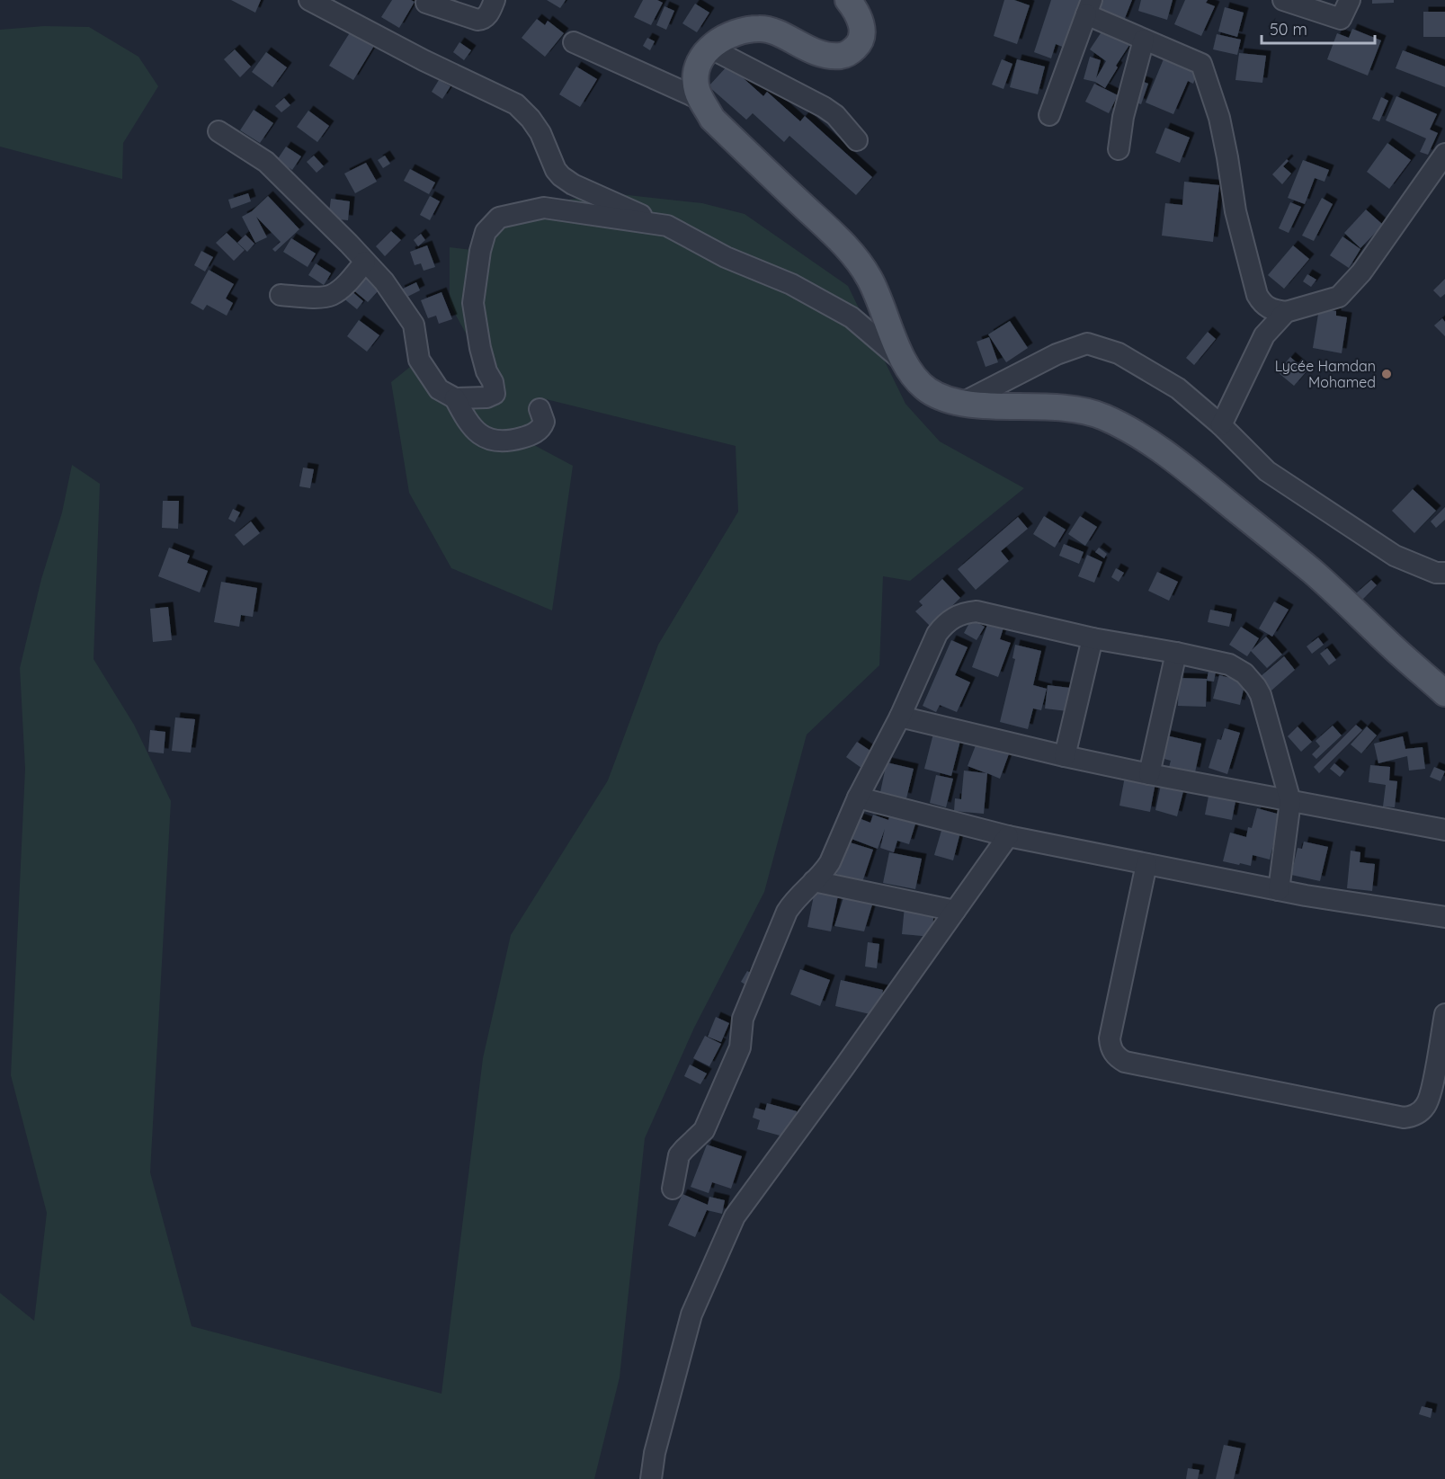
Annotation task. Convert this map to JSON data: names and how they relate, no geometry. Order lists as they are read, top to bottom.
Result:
{
  "places": ["Lycée Hamdan Mohamed"],
  "scale_bar": "50 m"
}
